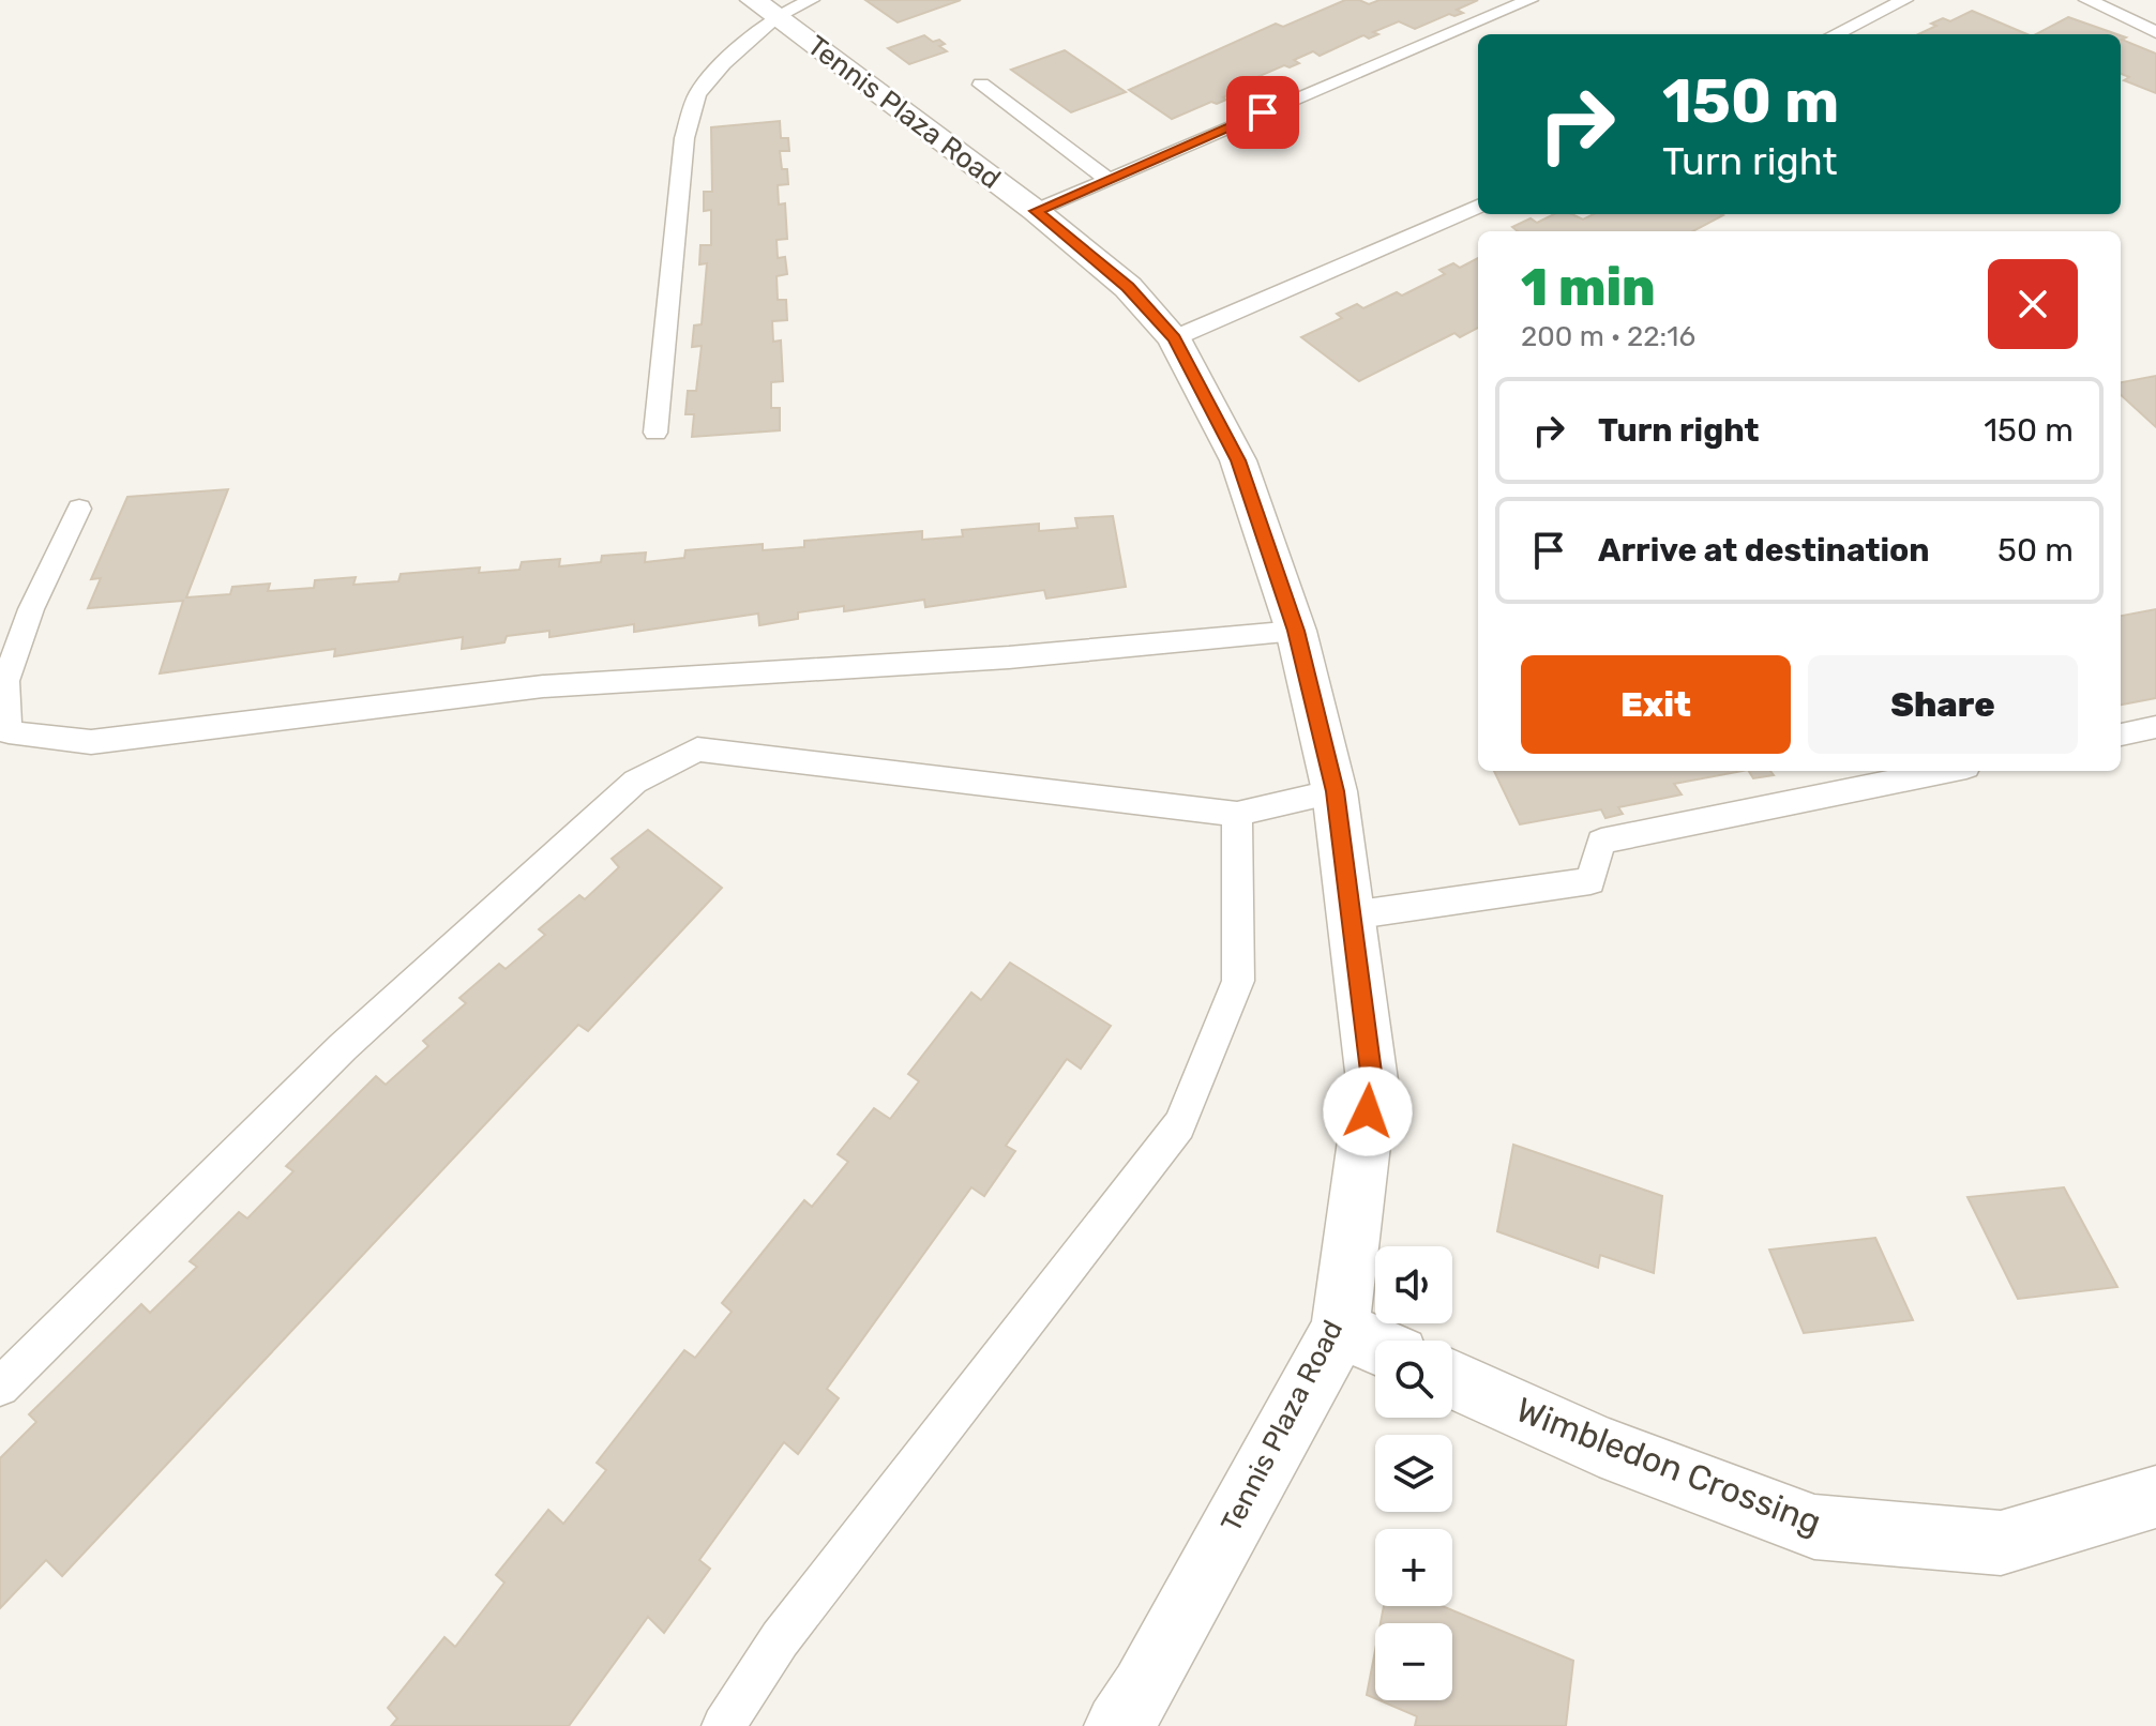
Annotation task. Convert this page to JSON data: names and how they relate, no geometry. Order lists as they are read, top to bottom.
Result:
{
  "streets": {
    "street": ["Tennis Plaza Road", "Wimbledon Crossing"]
  },
  "page": {
    "turn": ["150 m", "Turn right"],
    "heading": ["1 min", "200 m · 22:16"],
    "list": [
      {
        "name": "Turn right",
        "value": "150 m"
      },
      {
        "name": "Arrive at destination",
        "value": "50 m"
      }
    ],
    "buttons": ["Exit", "Share"],
    "map_buttons": ["+", "−"]
  }
}
